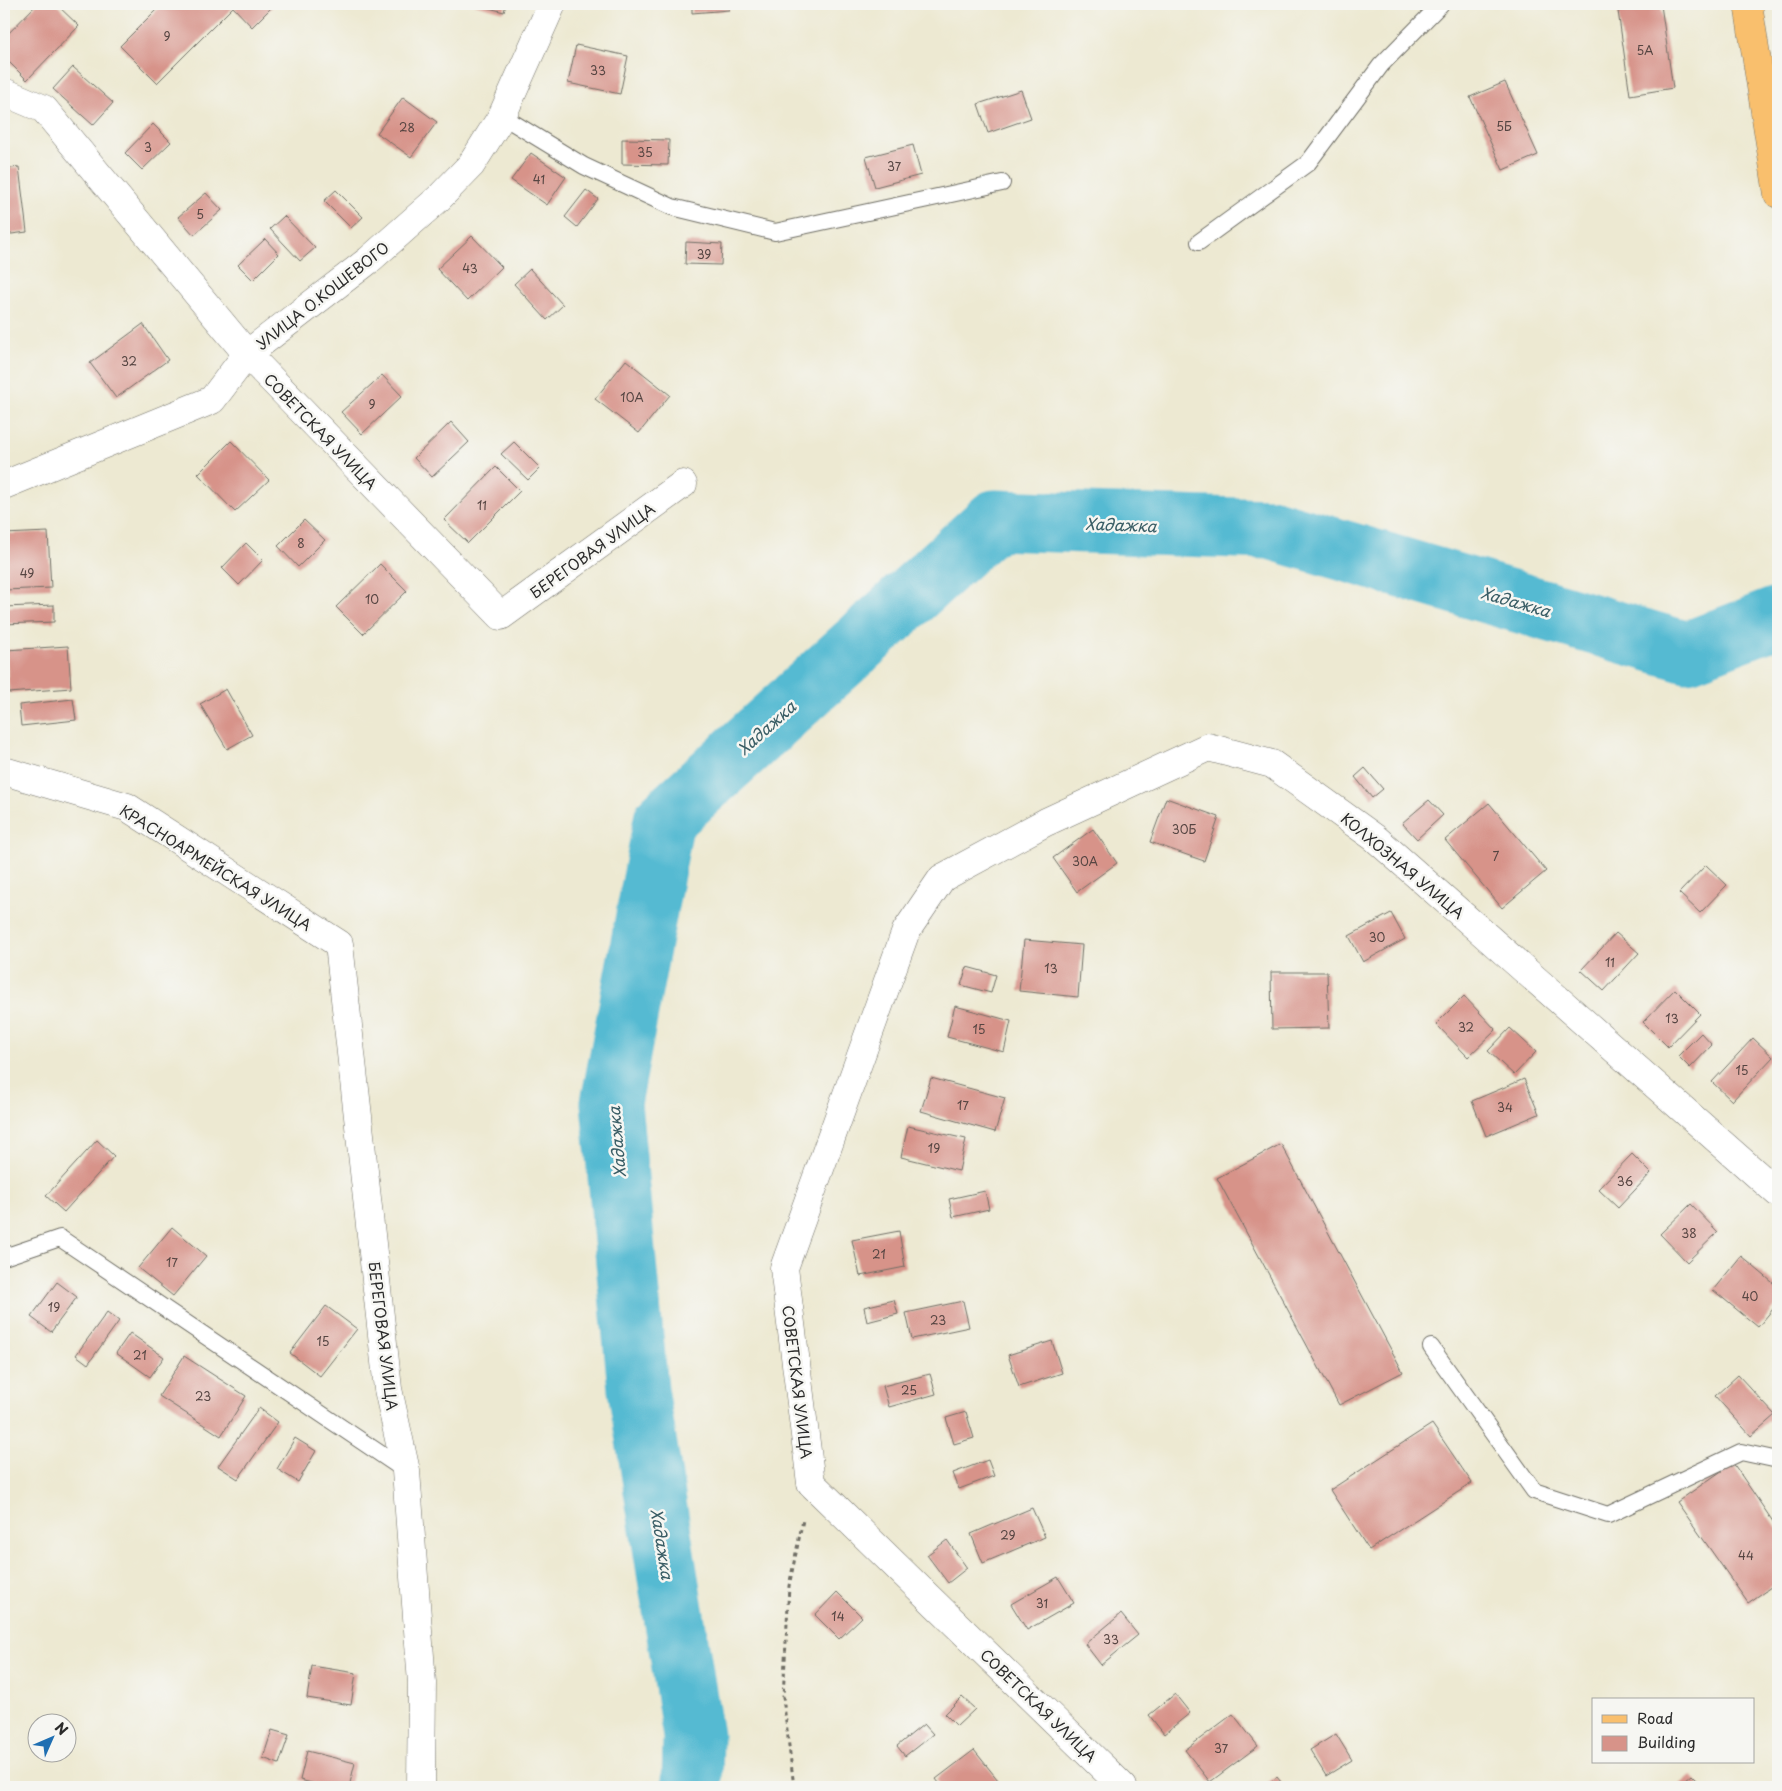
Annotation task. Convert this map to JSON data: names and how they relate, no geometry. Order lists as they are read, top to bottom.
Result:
{
  "streets": {
    "street": [
      "УЛИЦА О.КОШЕВОГО",
      "СОВЕТСКАЯ УЛИЦА",
      "БЕРЕГОВАЯ УЛИЦА",
      "КОЛХОЗНАЯ УЛИЦА",
      "КРАСНОАРМЕЙСКАЯ УЛИЦА"
    ]
  },
  "crossings": [
    ["УЛИЦА О.КОШЕВОГО", "СОВЕТСКАЯ УЛИЦА"],
    ["СОВЕТСКАЯ УЛИЦА", "БЕРЕГОВАЯ УЛИЦА"],
    ["СОВЕТСКАЯ УЛИЦА", "КОЛХОЗНАЯ УЛИЦА"],
    ["БЕРЕГОВАЯ УЛИЦА", "КРАСНОАРМЕЙСКАЯ УЛИЦА"]
  ],
  "water": ["Хадажка"],
  "house_numbers": [
    "9",
    "5А",
    "33",
    "5Б",
    "28",
    "3",
    "35",
    "37",
    "41",
    "5",
    "39",
    "43",
    "32",
    "10А",
    "9",
    "11",
    "8",
    "49",
    "10",
    "30Б",
    "7",
    "30А",
    "30",
    "11",
    "13",
    "13",
    "32",
    "15",
    "15",
    "17",
    "34",
    "19",
    "36",
    "38",
    "21",
    "17",
    "40",
    "19",
    "23",
    "15",
    "21",
    "25",
    "23",
    "29",
    "44",
    "31",
    "14",
    "33",
    "37"
  ],
  "legend": ["Road", "Building"],
  "north": "top right"
}
